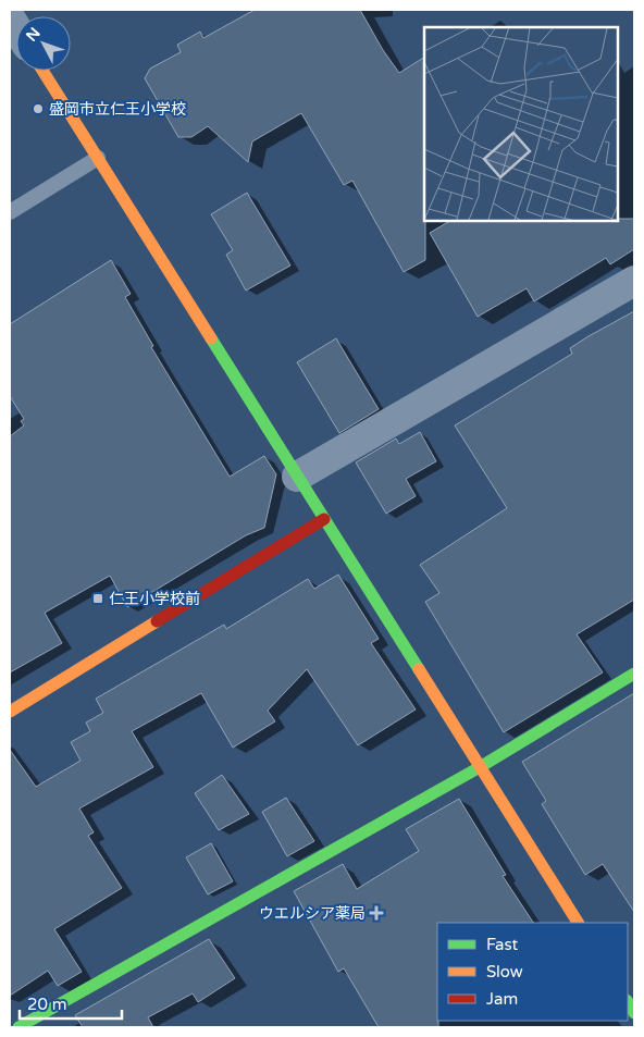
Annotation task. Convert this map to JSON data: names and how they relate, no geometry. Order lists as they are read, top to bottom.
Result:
{
  "places": {
    "other": ["盛岡市立仁王小学校"],
    "transit": ["仁王小学校前"],
    "health": ["ウエルシア薬局"]
  },
  "legend": ["Fast", "Slow", "Jam"],
  "scale_bar": "20 m",
  "north": "top left"
}
